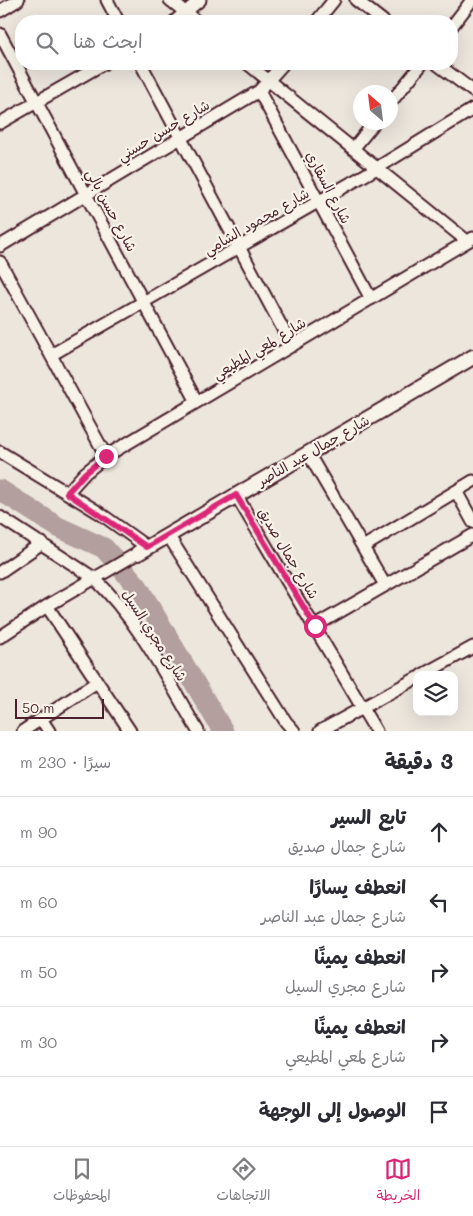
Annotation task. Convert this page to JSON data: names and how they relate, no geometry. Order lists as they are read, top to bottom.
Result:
{
  "streets": {
    "street": [
      "شارع حسن حسني",
      "شارع السقاري",
      "شارع حسن بالي",
      "شارع محمود الشامي",
      "شارع لمعي المطيعي",
      "شارع جمال عبد الناصر",
      "شارع جمال صديق",
      "شارع مجري السيل"
    ]
  },
  "crossings": [
    ["شارع حسن حسني", "شارع السقاري"],
    ["شارع حسن حسني", "شارع حسن بالي"],
    ["شارع السقاري", "شارع محمود الشامي"],
    ["شارع السقاري", "شارع لمعي المطيعي"],
    ["شارع حسن بالي", "شارع محمود الشامي"],
    ["شارع حسن بالي", "شارع لمعي المطيعي"],
    ["شارع جمال عبد الناصر", "شارع جمال صديق"],
    ["شارع جمال عبد الناصر", "شارع مجري السيل"]
  ],
  "scale_bar": "50 m",
  "north": "top left",
  "page": {
    "search": "ابحث هنا",
    "scale": "50 m",
    "heading": ["3 دقيقة", "سيرًا · 230 m"],
    "list": [
      ["تابع السير", "شارع جمال صديق", "90 m"],
      ["انعطف يسارًا", "شارع جمال عبد الناصر", "60 m"],
      ["انعطف يمينًا", "شارع مجري السيل", "50 m"],
      ["انعطف يمينًا", "شارع لمعي المطيعي", "30 m"],
      "الوصول إلى الوجهة"
    ],
    "nav": ["الخريطة", "الاتجاهات", "المحفوظات"]
  }
}
